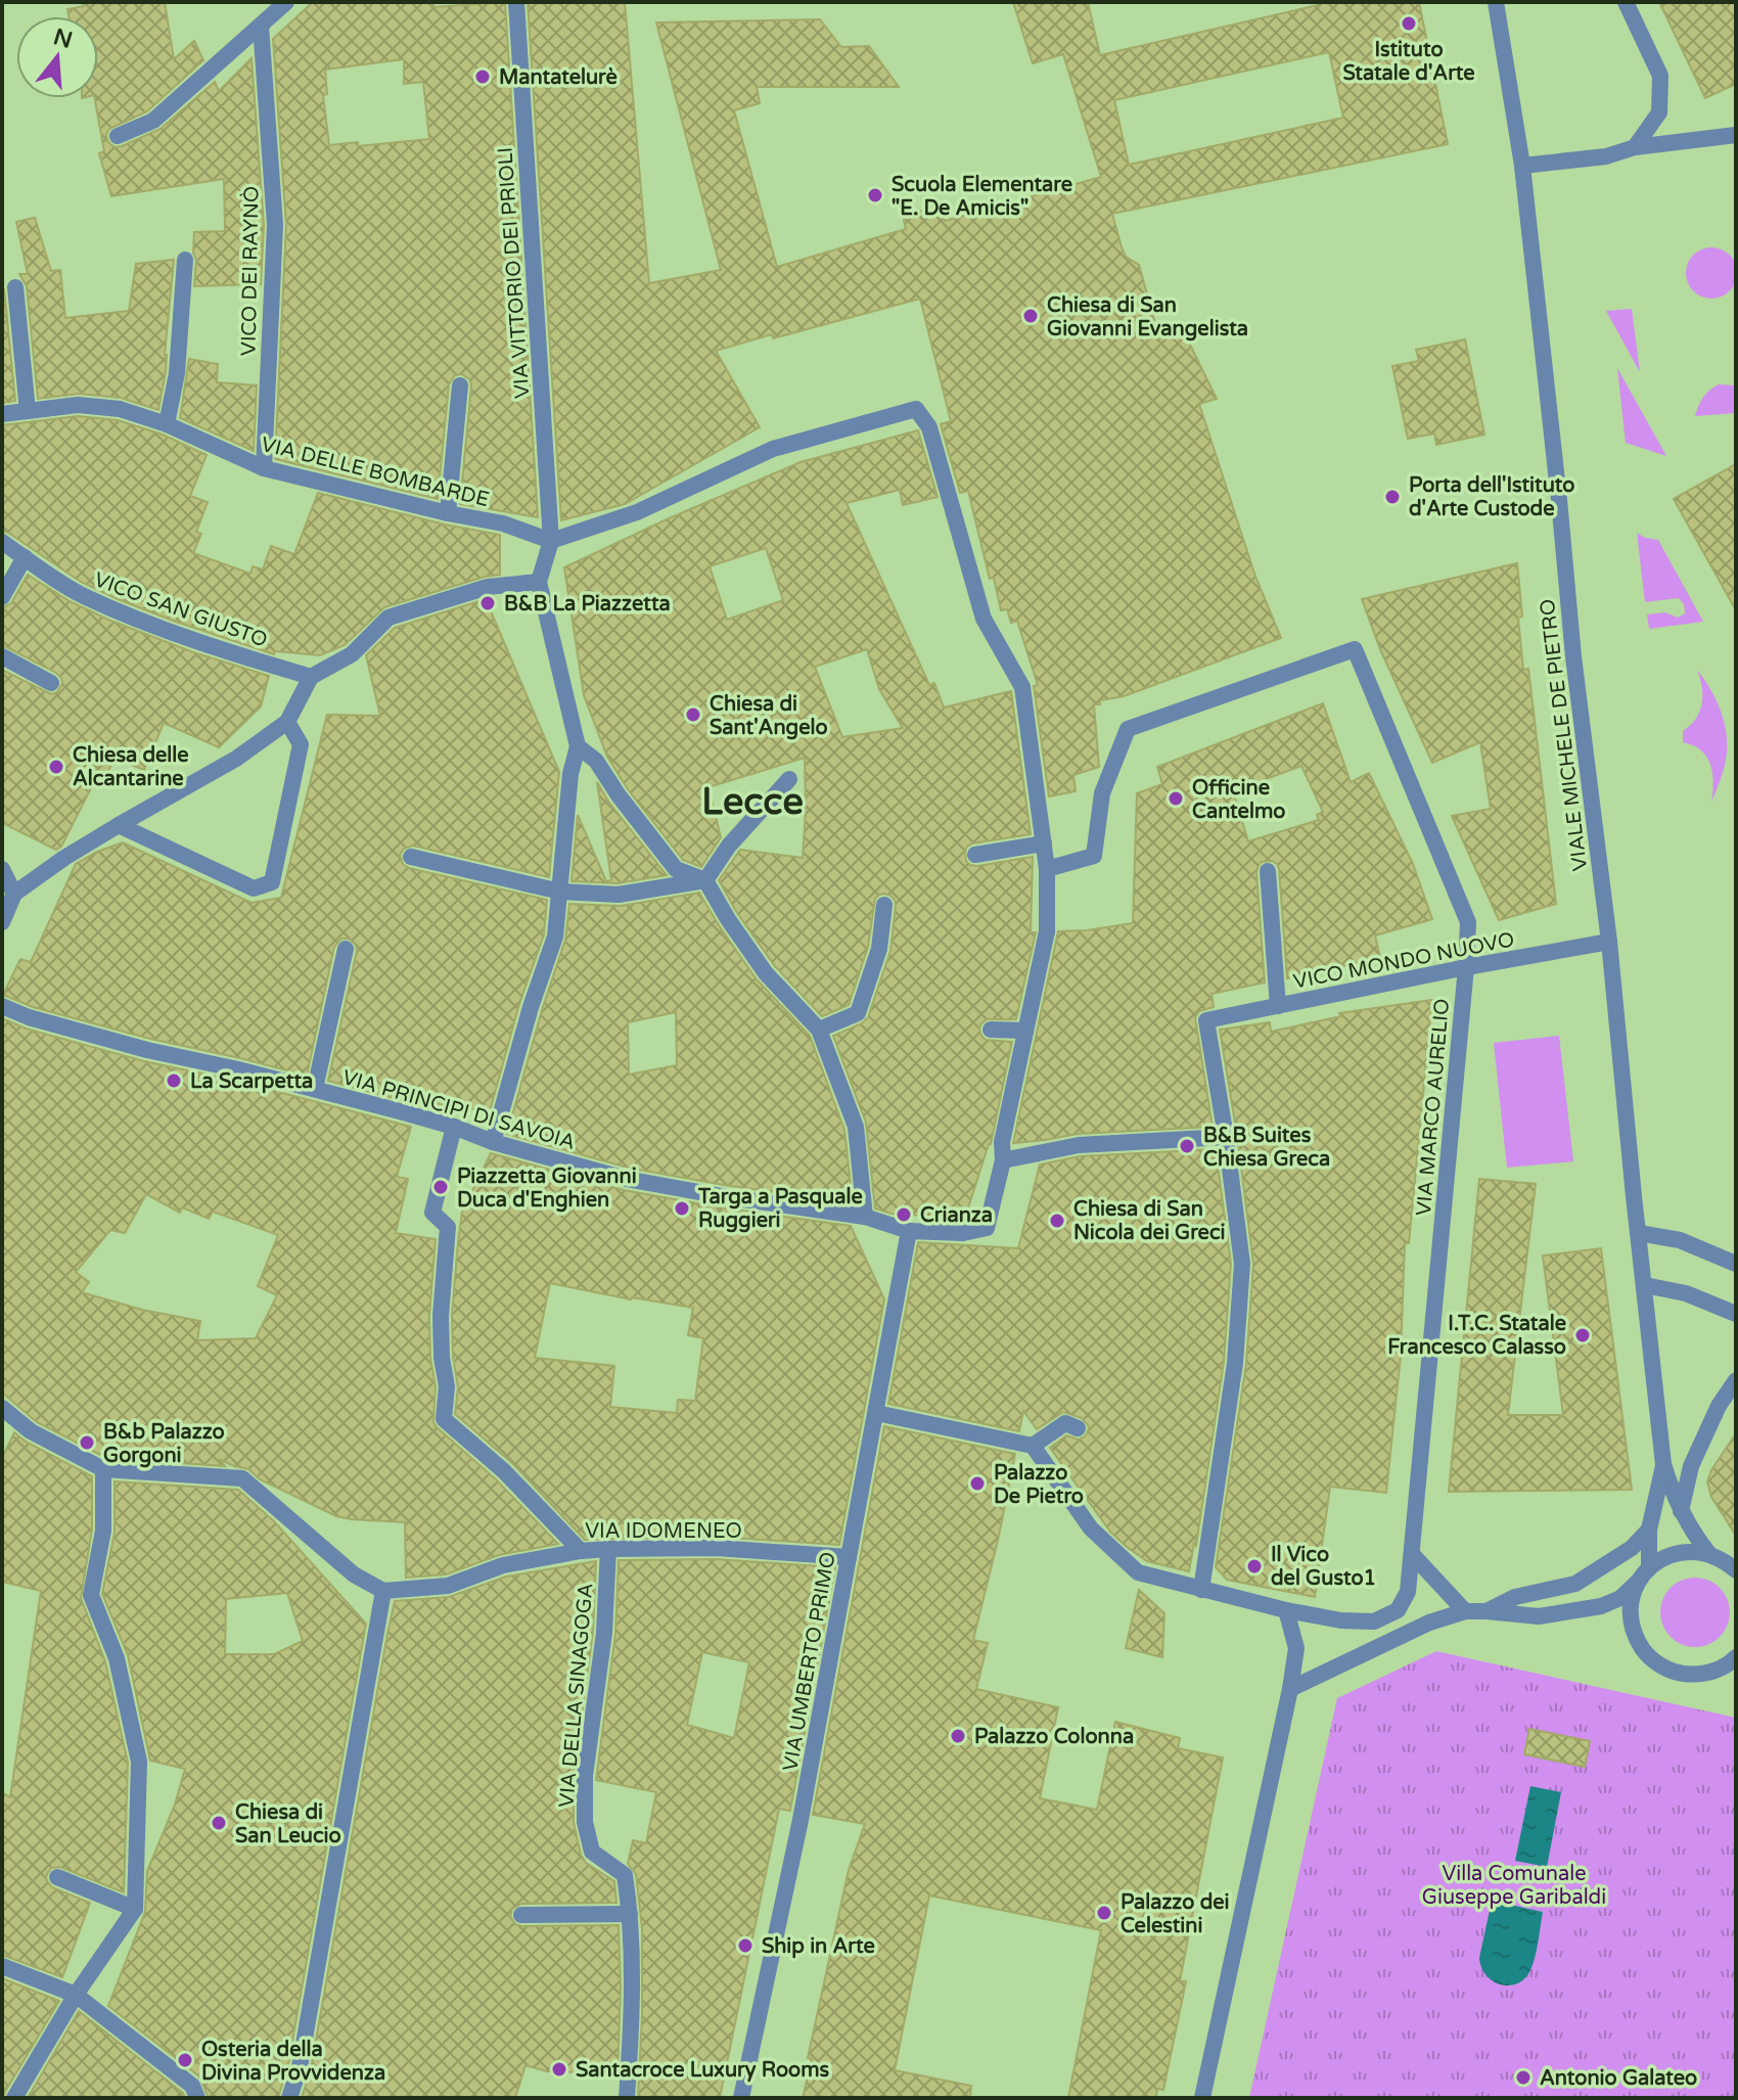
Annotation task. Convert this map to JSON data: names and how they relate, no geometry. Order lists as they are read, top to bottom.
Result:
{
  "streets": {
    "street": [
      "VICO DEI RAYNÒ",
      "VIA VITTORIO DEI PRIOLI",
      "VIA DELLE BOMBARDE",
      "VICO SAN GIUSTO",
      "VIALE MICHELE DE PIETRO",
      "VICO MONDO NUOVO",
      "VIA MARCO AURELIO",
      "VIA PRINCIPI DI SAVOIA",
      "VIA IDOMENEO",
      "VIA UMBERTO PRIMO",
      "VIA DELLA SINAGOGA"
    ]
  },
  "crossings": [
    ["VICO DEI RAYNÒ", "VIA DELLE BOMBARDE"],
    ["VIA VITTORIO DEI PRIOLI", "VIA DELLE BOMBARDE"],
    ["VIALE MICHELE DE PIETRO", "VICO MONDO NUOVO"],
    ["VICO MONDO NUOVO", "VIA MARCO AURELIO"],
    ["VIA PRINCIPI DI SAVOIA", "VIA UMBERTO PRIMO"],
    ["VIA IDOMENEO", "VIA UMBERTO PRIMO"],
    ["VIA IDOMENEO", "VIA DELLA SINAGOGA"]
  ],
  "districts": ["Lecce"],
  "parks": ["Villa Comunale Giuseppe Garibaldi"],
  "places": [
    "Istituto Statale d'Arte",
    "Mantatelurè",
    "Scuola Elementare \"E. De Amicis\"",
    "Chiesa di San Giovanni Evangelista",
    "Porta dell'Istituto d'Arte Custode",
    "B&B La Piazzetta",
    "Chiesa di Sant'Angelo",
    "Chiesa delle Alcantarine",
    "Officine Cantelmo",
    "La Scarpetta",
    "B&B Suites Chiesa Greca",
    "Piazzetta Giovanni Duca d'Enghien",
    "Targa a Pasquale Ruggieri",
    "Crianza",
    "Chiesa di San Nicola dei Greci",
    "I.T.C. Statale Francesco Calasso",
    "B&b Palazzo Gorgoni",
    "Palazzo De Pietro",
    "Il Vico del Gusto1",
    "Palazzo Colonna",
    "Chiesa di San Leucio",
    "Palazzo dei Celestini",
    "Ship in Arte",
    "Osteria della Divina Provvidenza",
    "Santacroce Luxury Rooms",
    "Antonio Galateo"
  ],
  "north": "top"
}
